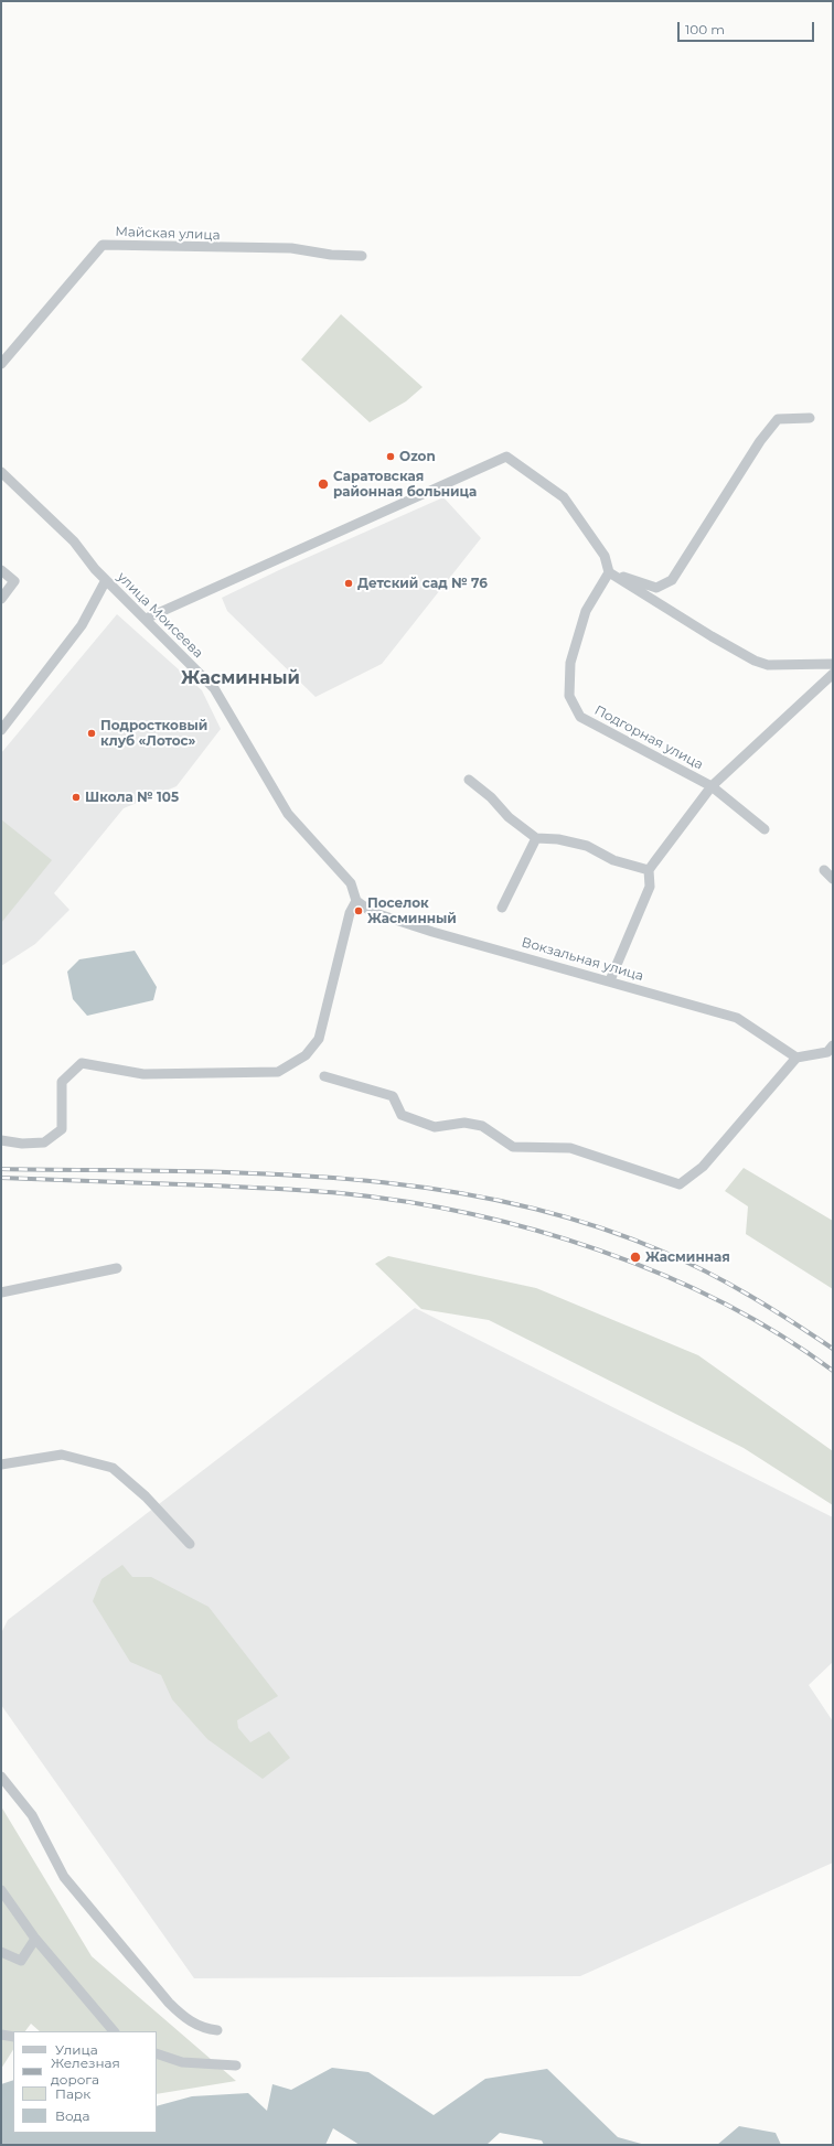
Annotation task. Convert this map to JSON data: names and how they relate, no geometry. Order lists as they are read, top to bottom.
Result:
{
  "streets": {
    "street": [
      "Майская улица",
      "улица Моисеева",
      "Подгорная улица",
      "Вокзальная улица"
    ]
  },
  "crossings": [
    ["улица Моисеева", "Вокзальная улица"]
  ],
  "districts": ["Жасминный"],
  "places": [
    "Ozon",
    "Саратовская районная больница",
    "Детский сад № 76",
    "Подростковый клуб «Лотос»",
    "Школа № 105",
    "Поселок Жасминный",
    "Жасминная"
  ],
  "legend": [
    "Улица",
    "Железная дорога",
    "Парк",
    "Вода"
  ],
  "scale_bar": "100 m"
}
